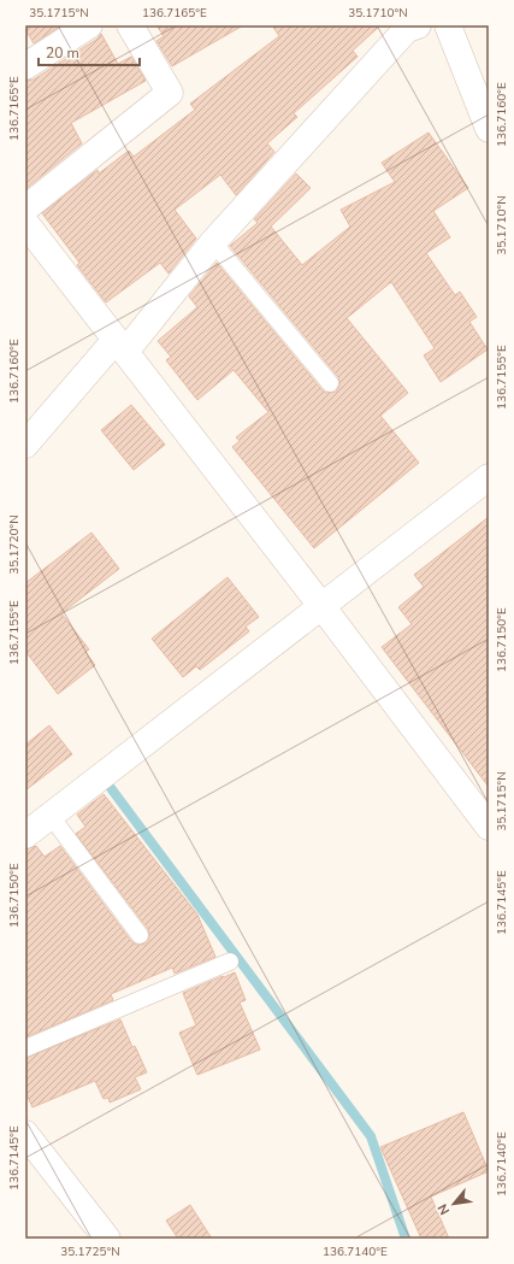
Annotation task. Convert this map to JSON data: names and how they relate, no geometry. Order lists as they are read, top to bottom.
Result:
{
  "scale_bar": "20 m",
  "north": "bottom left",
  "coordinates": [
    "35.1715°N",
    "136.7165°E",
    "35.1710°N",
    "136.7160°E",
    "136.7155°E",
    "35.1720°N",
    "136.7150°E",
    "136.7145°E",
    "136.7140°E",
    "35.1725°N"
  ]
}
